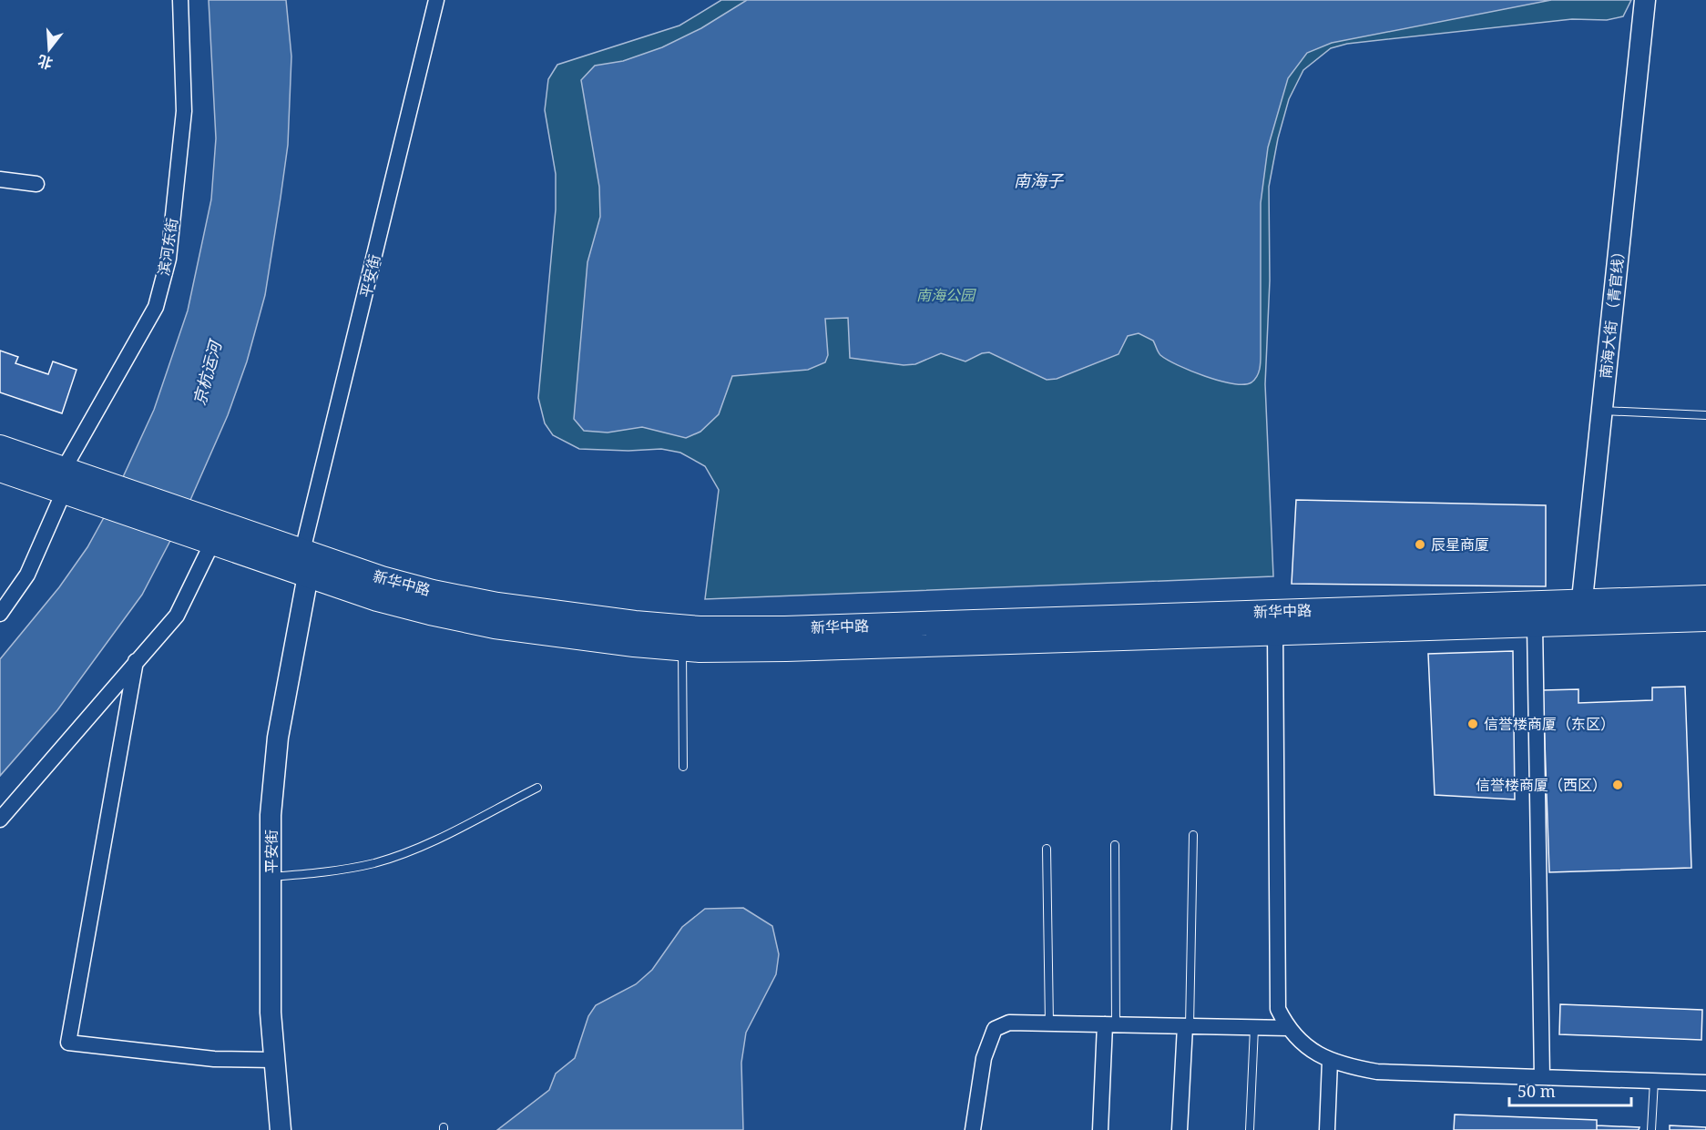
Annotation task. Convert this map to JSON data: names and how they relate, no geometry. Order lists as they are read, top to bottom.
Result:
{
  "streets": {
    "main road": ["平安街", "南海大街 （青官线）", "新华中路"],
    "street": ["滨河东街"]
  },
  "crossings": [
    ["滨河东街", "新华中路"],
    ["平安街", "新华中路"],
    ["南海大街 （青官线）", "新华中路"]
  ],
  "water": ["南海子", "京杭运河"],
  "parks": ["南海公园"],
  "places": ["辰星商厦", "信誉楼商厦（东区）", "信誉楼商厦（西区）"],
  "scale_bar": "50 m",
  "north": "bottom"
}
